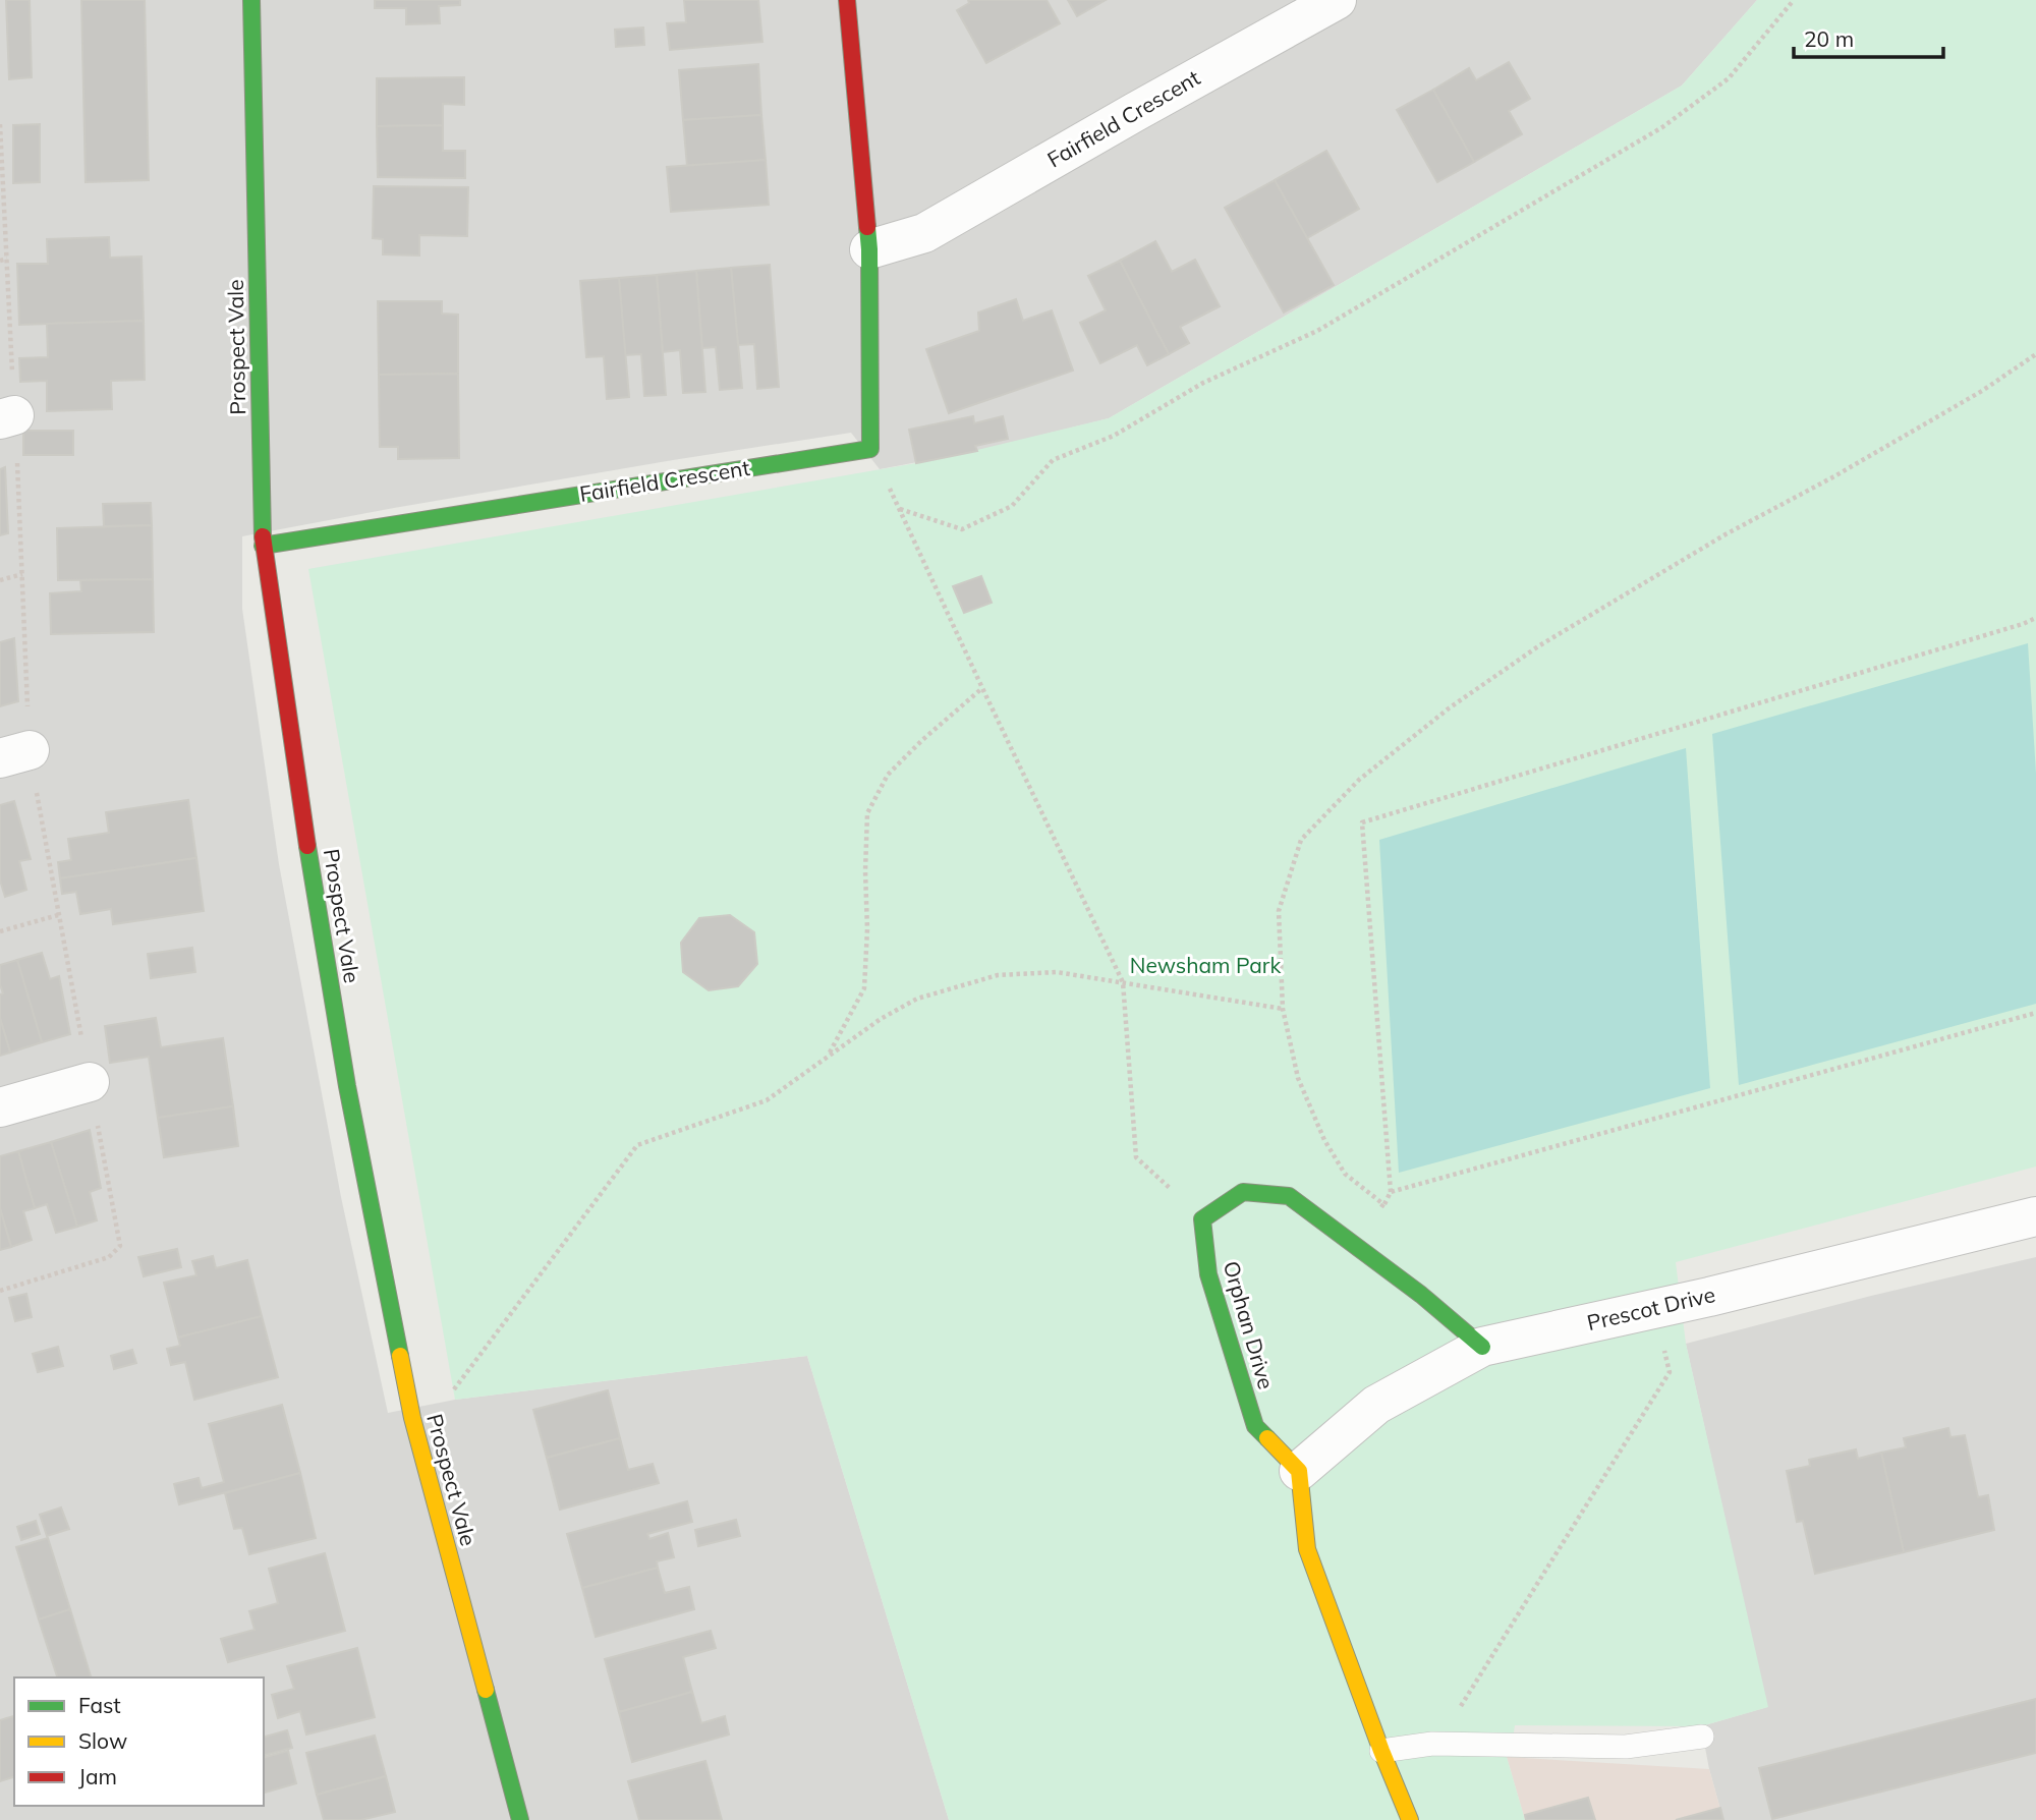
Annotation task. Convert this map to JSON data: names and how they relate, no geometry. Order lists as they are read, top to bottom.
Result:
{
  "streets": {
    "street": [
      "Fairfield Crescent",
      "Prospect Vale",
      "Prescot Drive",
      "Orphan Drive"
    ]
  },
  "crossings": [
    ["Fairfield Crescent", "Prospect Vale"],
    ["Prescot Drive", "Orphan Drive"]
  ],
  "parks": ["Newsham Park"],
  "legend": ["Fast", "Slow", "Jam"],
  "scale_bar": "20 m"
}
